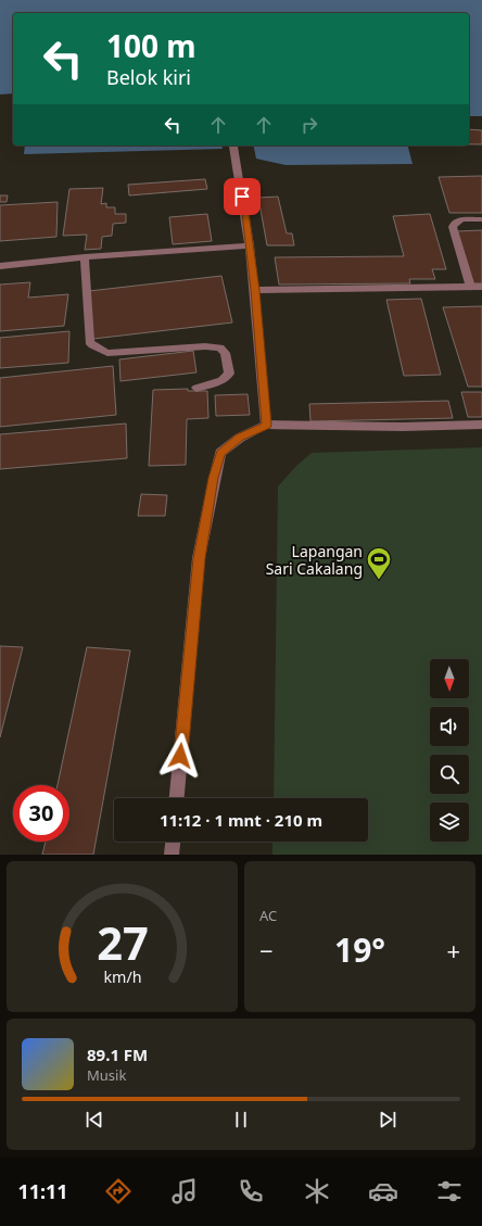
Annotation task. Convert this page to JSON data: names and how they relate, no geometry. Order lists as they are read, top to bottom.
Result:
{
  "places": {
    "sports": ["Lapangan Sari Cakalang"]
  },
  "north": "bottom",
  "page": {
    "turn": ["100 m", "Belok kiri"],
    "limit": "30",
    "trip": "11:12 · 1 mnt · 210 m",
    "tile": "AC",
    "heat": ["−", "19°", "+"],
    "song": ["89.1 FM", "Musik"],
    "tabs": "11:11",
    "gauge": ["27", "km/h"]
  }
}
